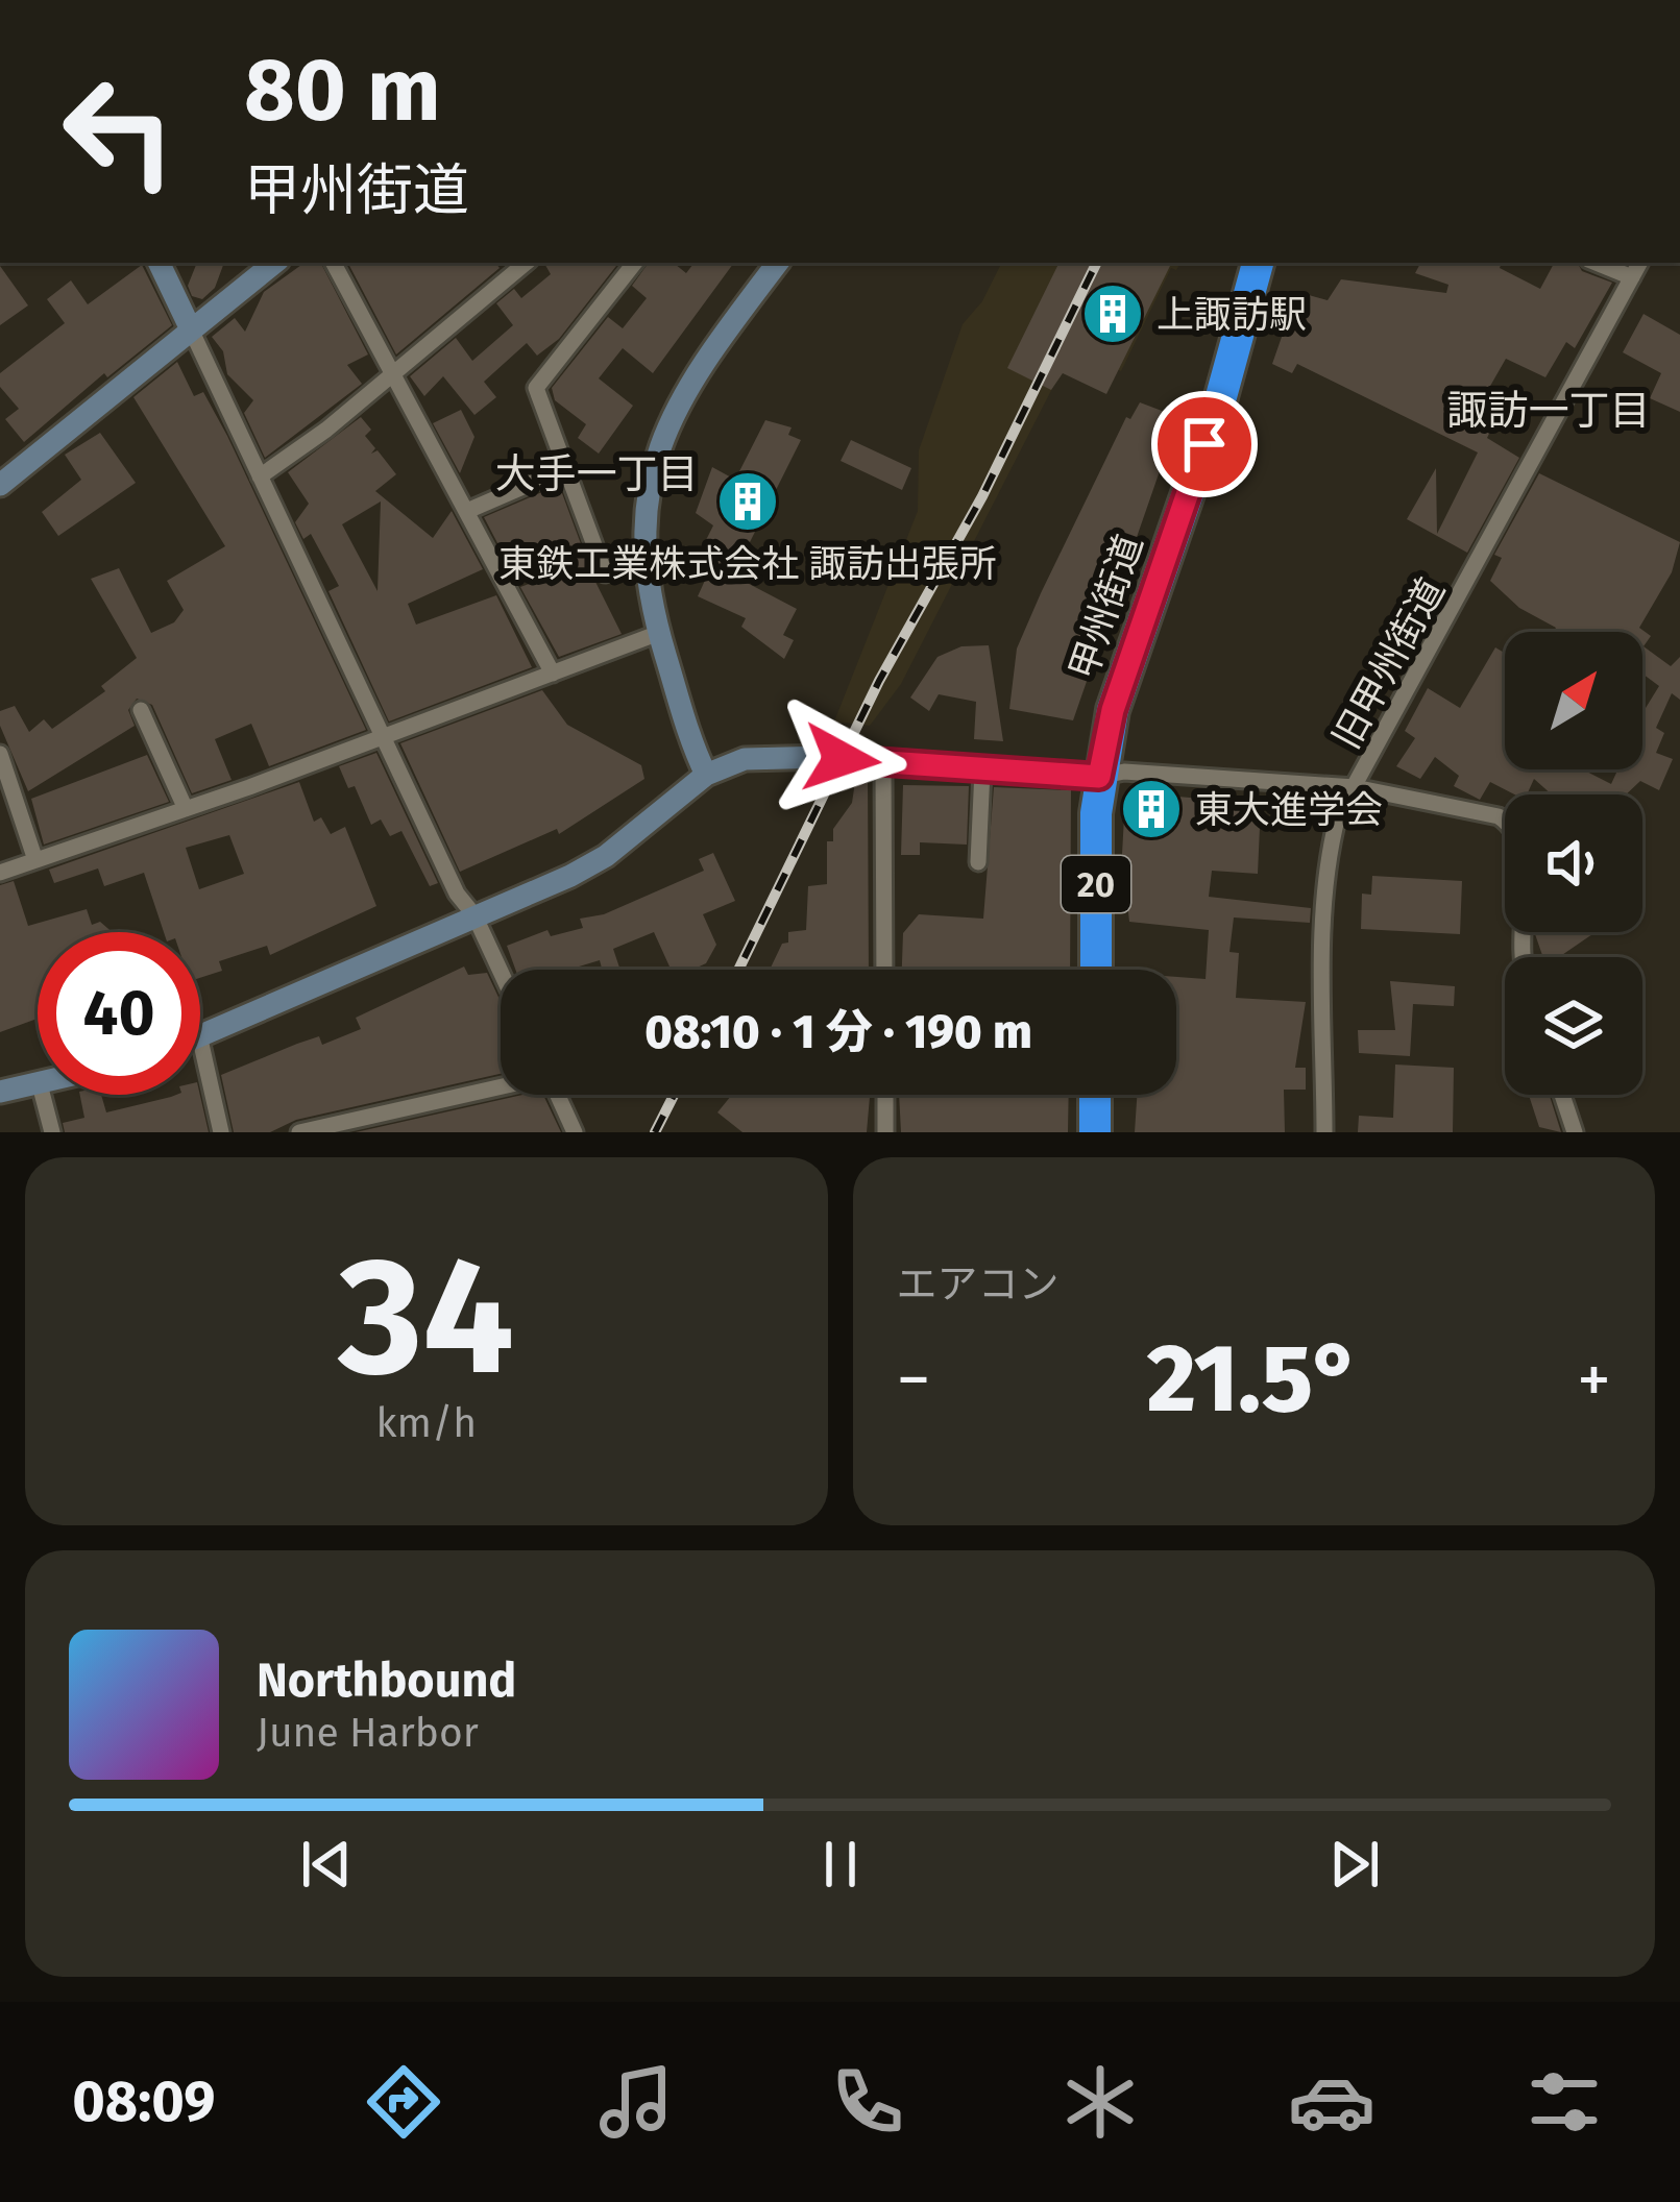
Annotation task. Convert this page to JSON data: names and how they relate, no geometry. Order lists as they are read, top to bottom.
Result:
{
  "streets": {
    "highway": ["甲州街道", "20"],
    "street": ["旧甲州街道"]
  },
  "districts": ["諏訪一丁目", "大手一丁目"],
  "places": {
    "building": ["上諏訪駅", "東鉄工業株式会社 諏訪出張所", "東大進学会"]
  },
  "north": "top right",
  "page": {
    "turn": ["80 m", "甲州街道"],
    "limit": "40",
    "trip": "08:10 · 1 分 · 190 m",
    "tile": [
      ["34", "km/h"],
      "エアコン"
    ],
    "heat": ["−", "21.5°", "+"],
    "song": ["Northbound", "June Harbor"],
    "tabs": "08:09"
  }
}
